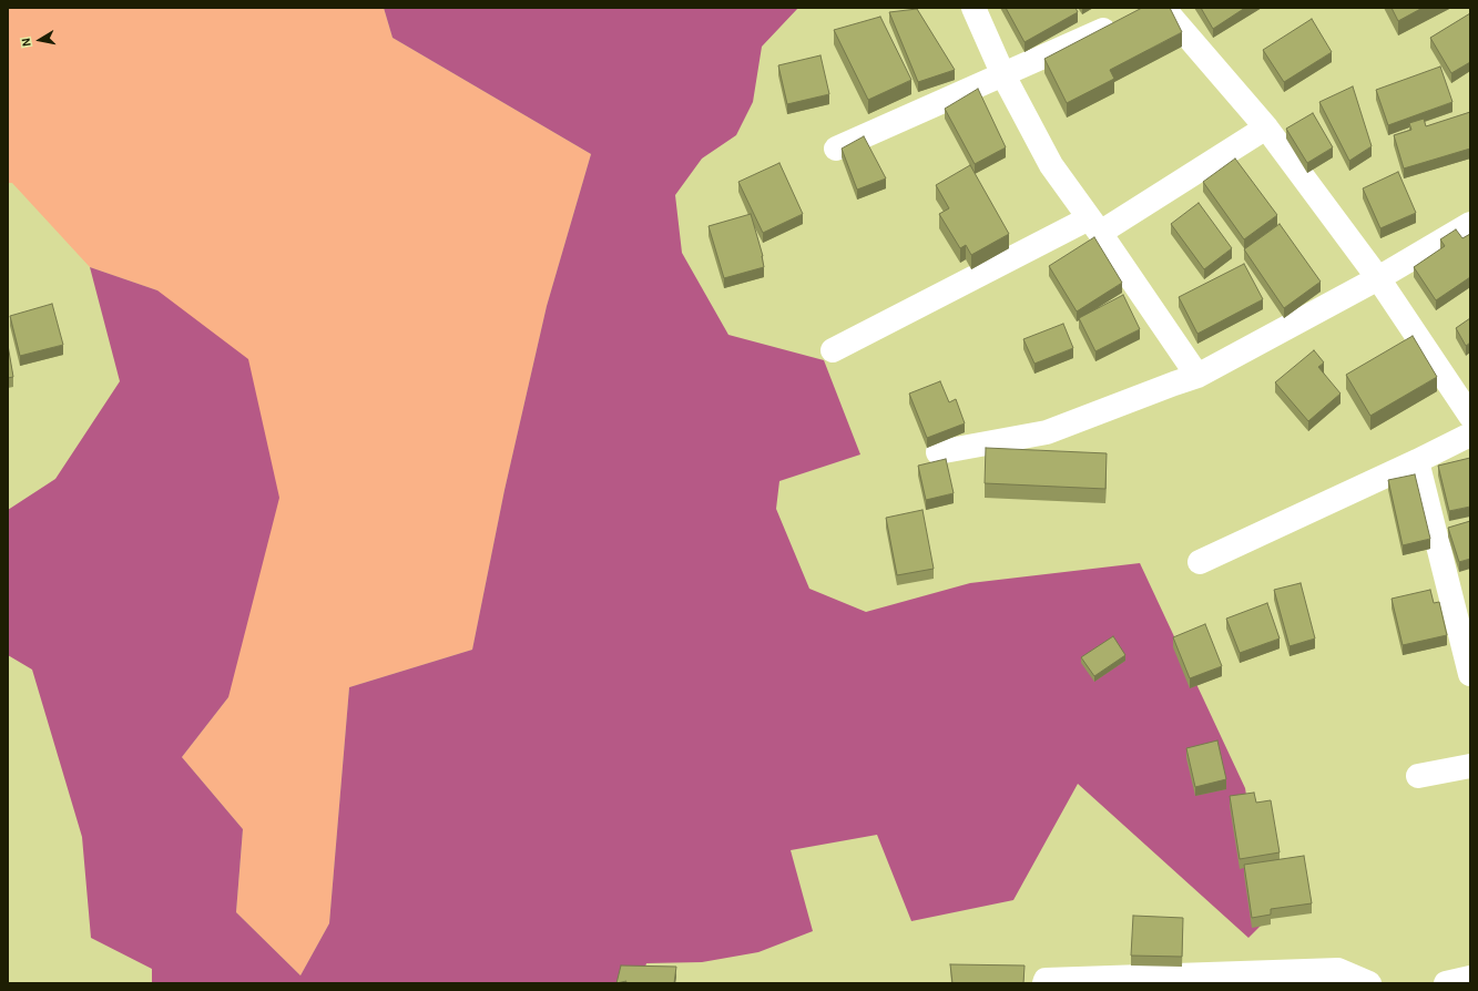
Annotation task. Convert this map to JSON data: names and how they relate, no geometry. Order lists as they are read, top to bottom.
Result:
{
  "north": "left"
}
